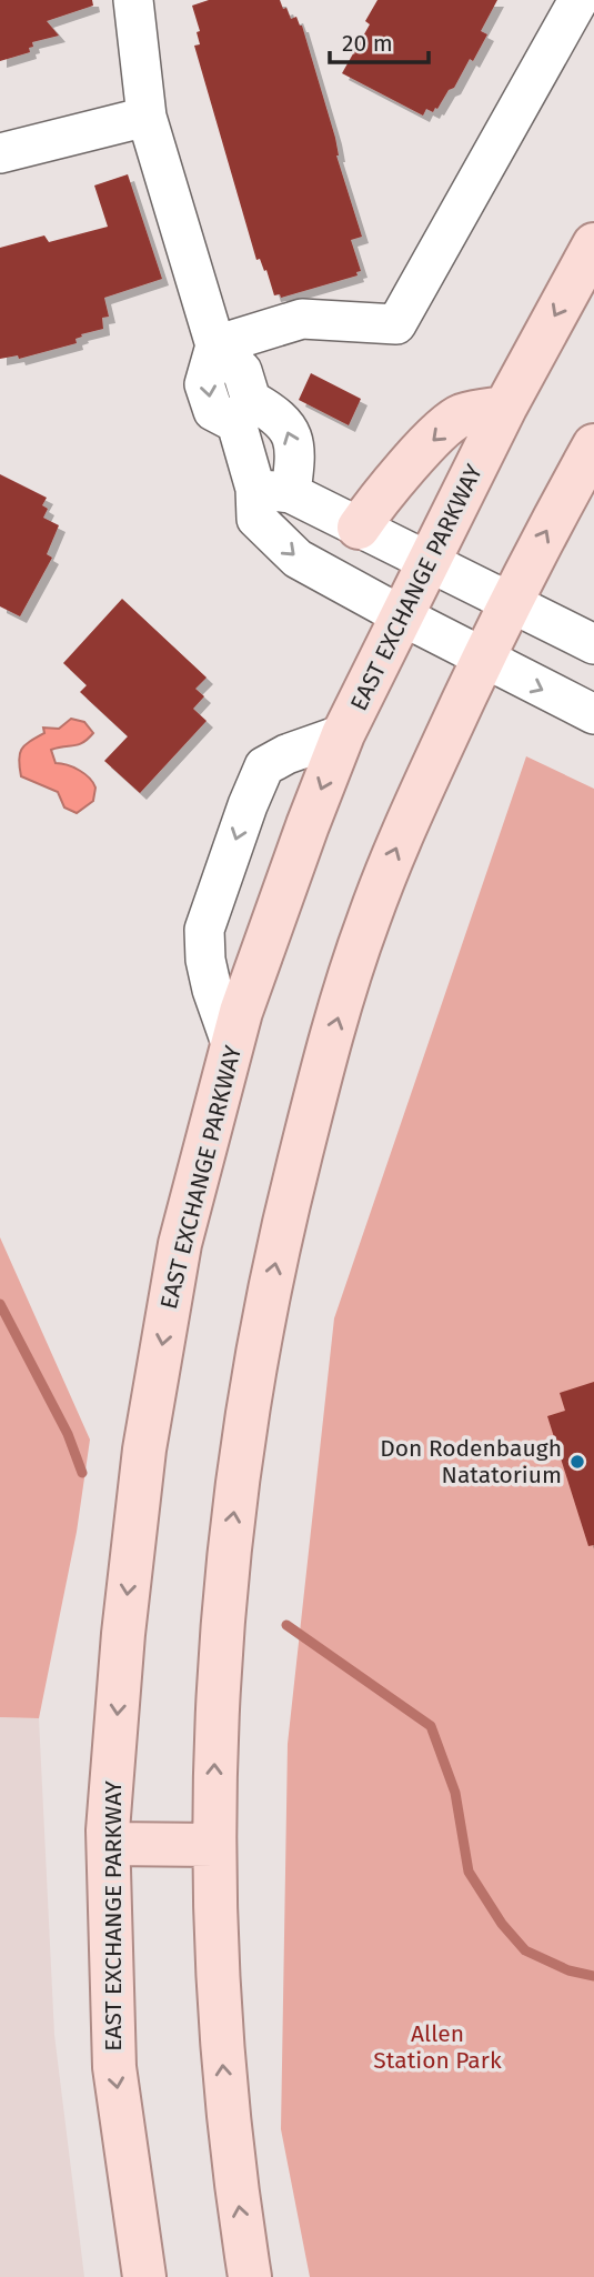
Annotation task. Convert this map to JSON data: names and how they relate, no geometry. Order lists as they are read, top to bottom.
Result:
{
  "streets": {
    "main road": ["EAST EXCHANGE PARKWAY"]
  },
  "parks": ["Allen Station Park"],
  "places": ["Don Rodenbaugh Natatorium"],
  "scale_bar": "20 m"
}
